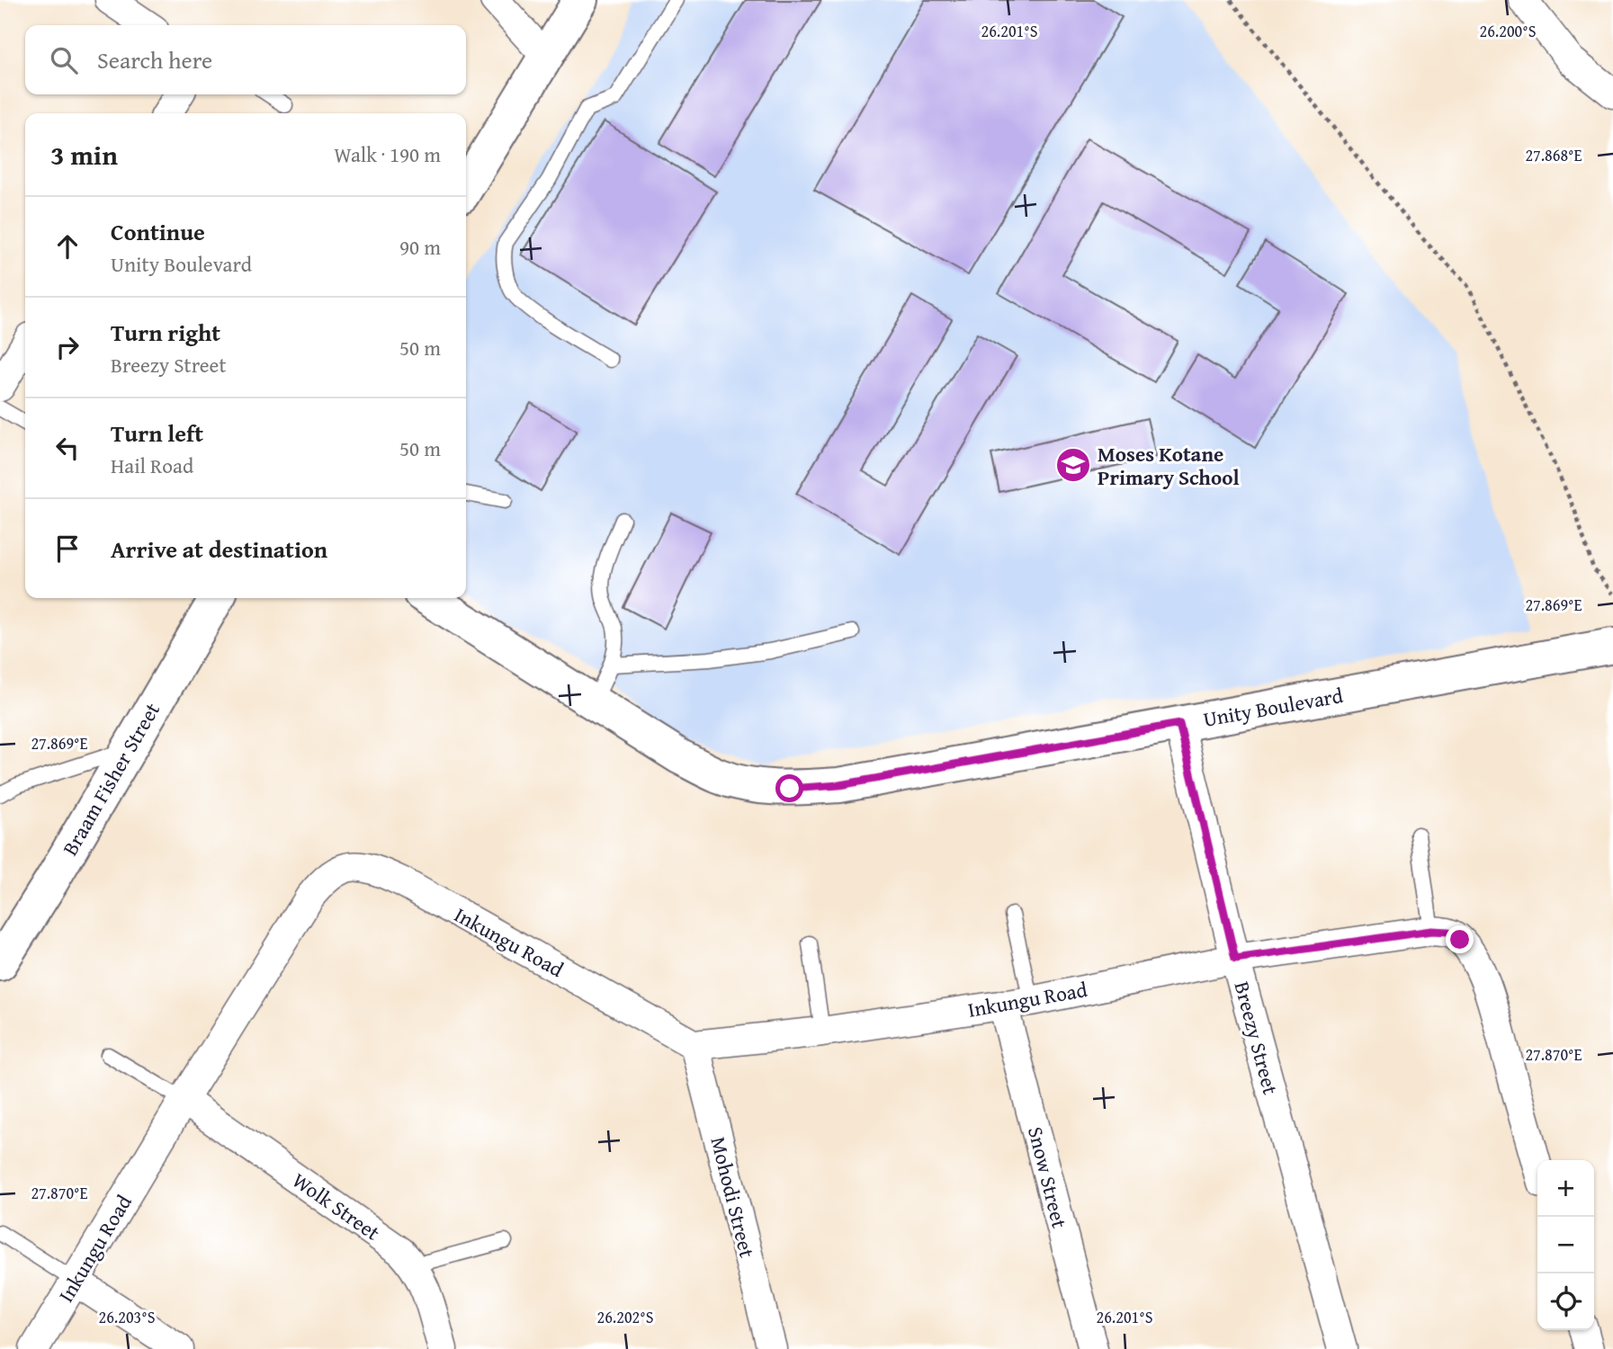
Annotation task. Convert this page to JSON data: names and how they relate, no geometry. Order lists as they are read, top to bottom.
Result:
{
  "streets": {
    "street": [
      "Unity Boulevard",
      "Braam Fisher Street",
      "Inkungu Road",
      "Breezy Street",
      "Snow Street",
      "Mohodi Street",
      "Wolk Street"
    ]
  },
  "crossings": [
    ["Unity Boulevard", "Breezy Street"],
    ["Inkungu Road", "Breezy Street"],
    ["Inkungu Road", "Snow Street"],
    ["Inkungu Road", "Mohodi Street"],
    ["Inkungu Road", "Wolk Street"]
  ],
  "places": {
    "school or university": ["Moses Kotane Primary School"]
  },
  "page": {
    "search": "Search here",
    "heading": ["3 min", "Walk · 190 m"],
    "list": [
      ["Continue", "Unity Boulevard", "90 m"],
      ["Turn right", "Breezy Street", "50 m"],
      ["Turn left", "Hail Road", "50 m"],
      "Arrive at destination"
    ],
    "map_buttons": ["+", "−"]
  },
  "coordinates": [
    "26.201°S",
    "26.200°S",
    "27.868°E",
    "27.869°E",
    "27.870°E",
    "26.203°S",
    "26.202°S"
  ]
}
